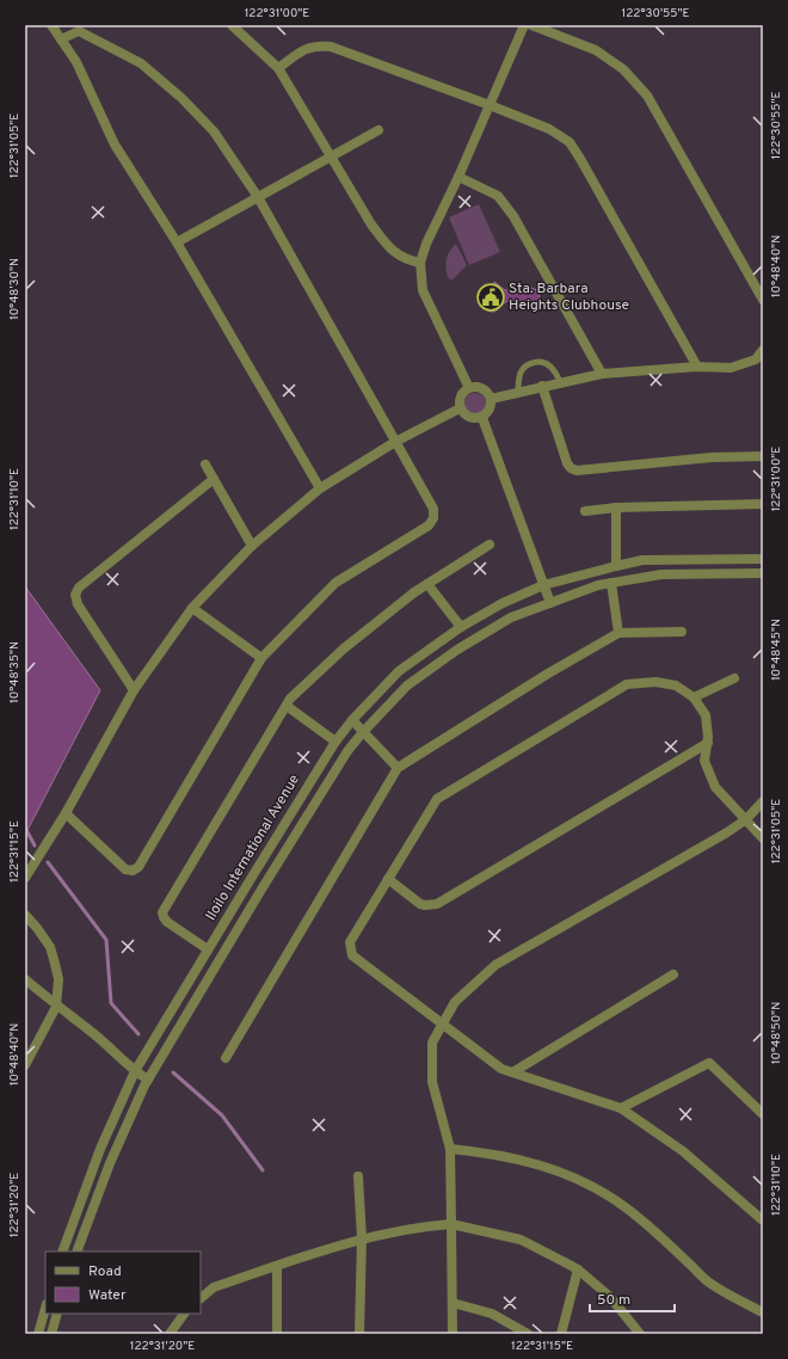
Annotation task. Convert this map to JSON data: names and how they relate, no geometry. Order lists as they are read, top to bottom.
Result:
{
  "streets": {
    "street": ["Iloilo International Avenue"]
  },
  "places": {
    "public building": ["Sta. Barbara Heights Clubhouse"]
  },
  "legend": ["Road", "Water"],
  "scale_bar": "50 m",
  "coordinates": [
    "122°31'00\"E",
    "122°30'55\"E",
    "122°31'05\"E",
    "10°48'40\"N",
    "10°48'30\"N",
    "122°31'10\"E",
    "10°48'45\"N",
    "10°48'35\"N",
    "122°31'15\"E",
    "10°48'50\"N",
    "122°31'20\"E"
  ]
}
